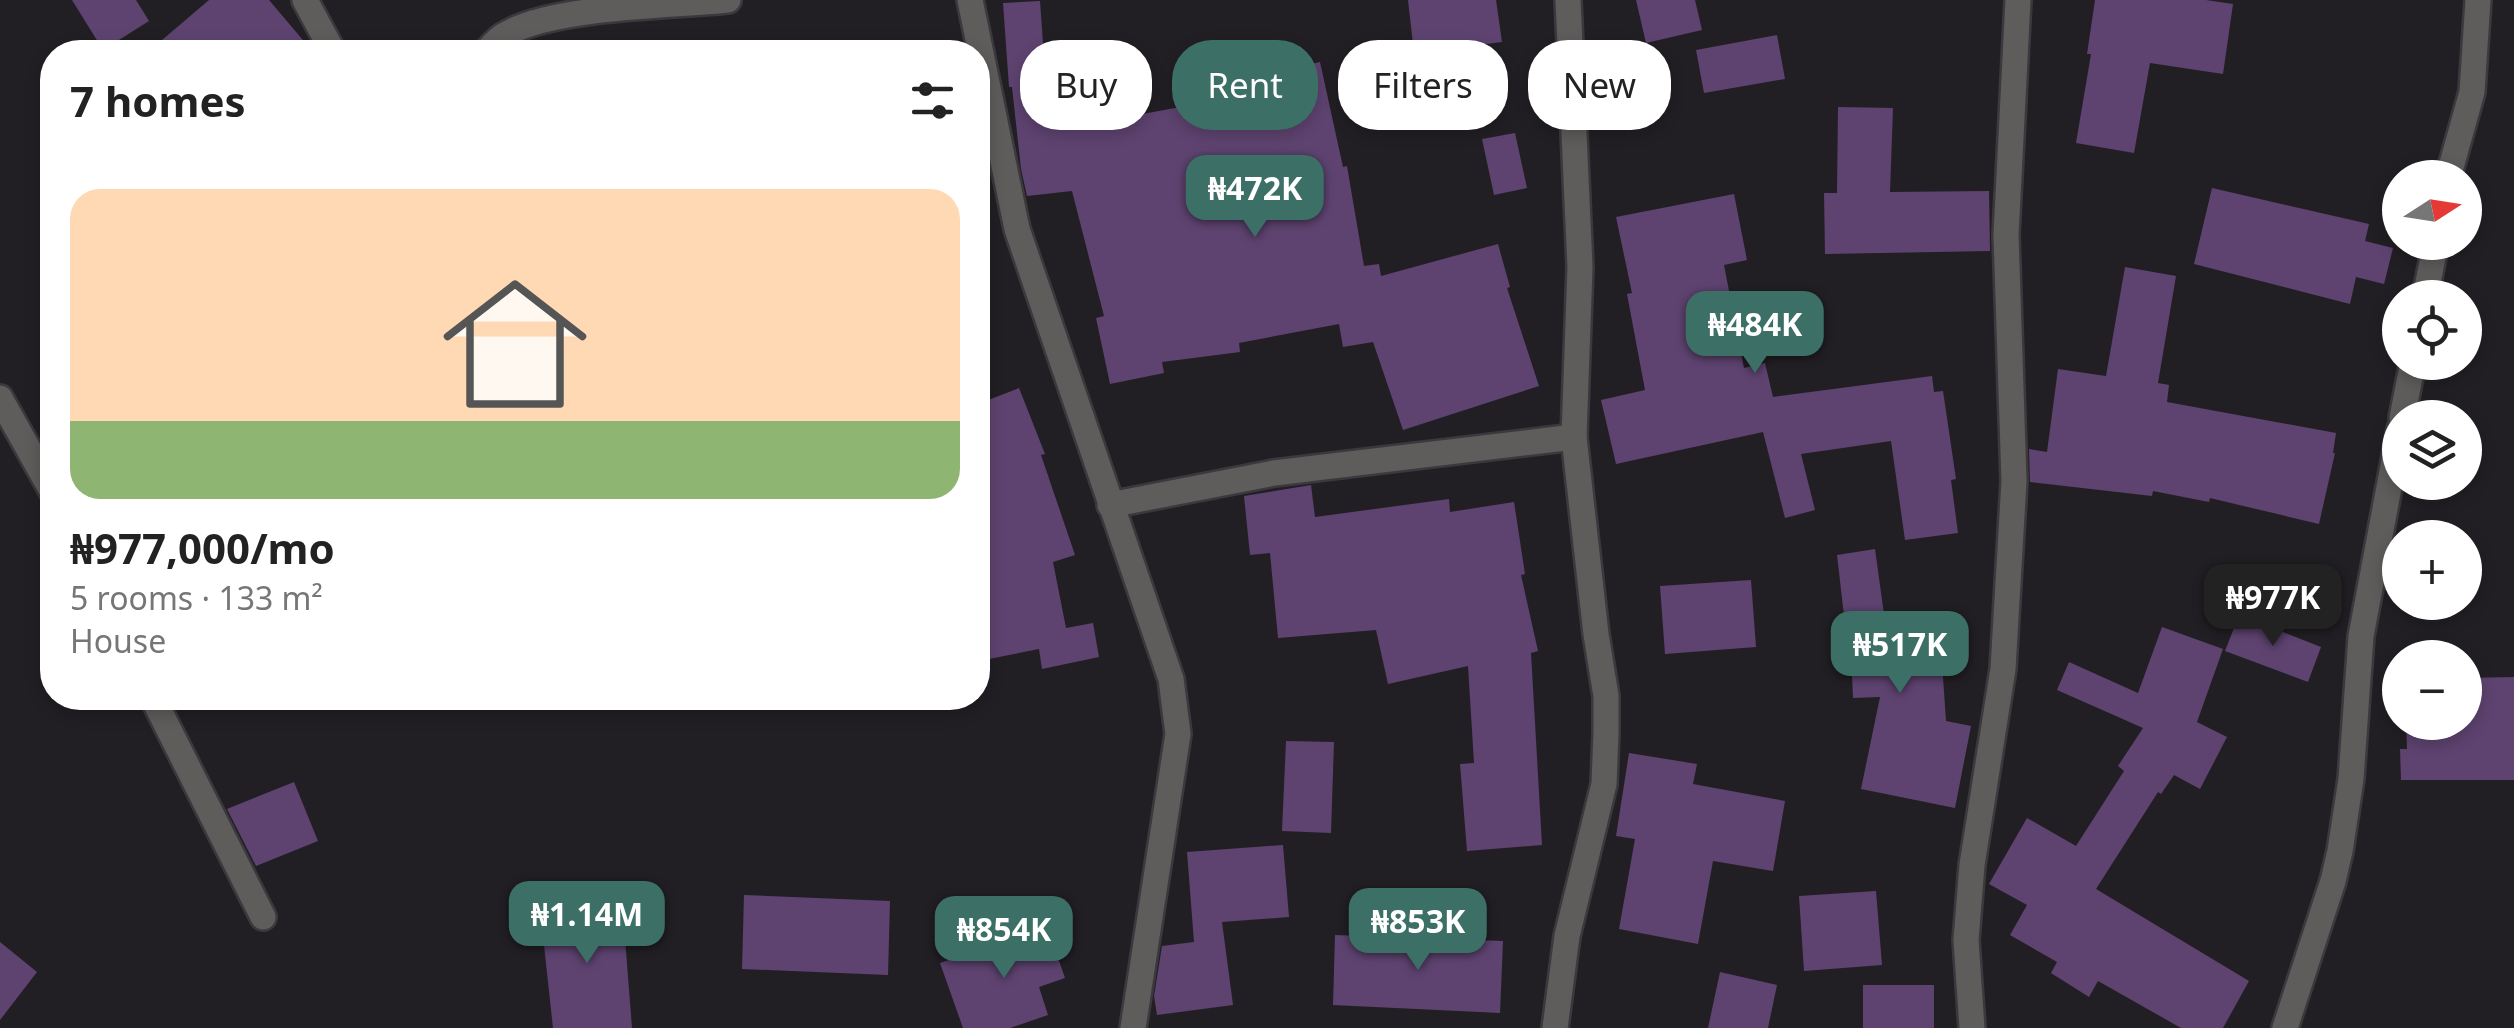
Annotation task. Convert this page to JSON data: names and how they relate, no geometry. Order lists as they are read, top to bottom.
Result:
{
  "north": "right",
  "page": {
    "chip": [
      "Buy",
      "Rent",
      "Filters",
      "New"
    ],
    "heading": "7 homes",
    "price": [
      "₦472K",
      "₦484K",
      "₦977K",
      "₦517K",
      "₦1.14M",
      "₦853K",
      "₦854K"
    ],
    "map_buttons": ["+", "−"],
    "list": [
      {
        "name": "₦977,000/mo",
        "note": "5 rooms · 133 m² · House"
      }
    ]
  }
}
